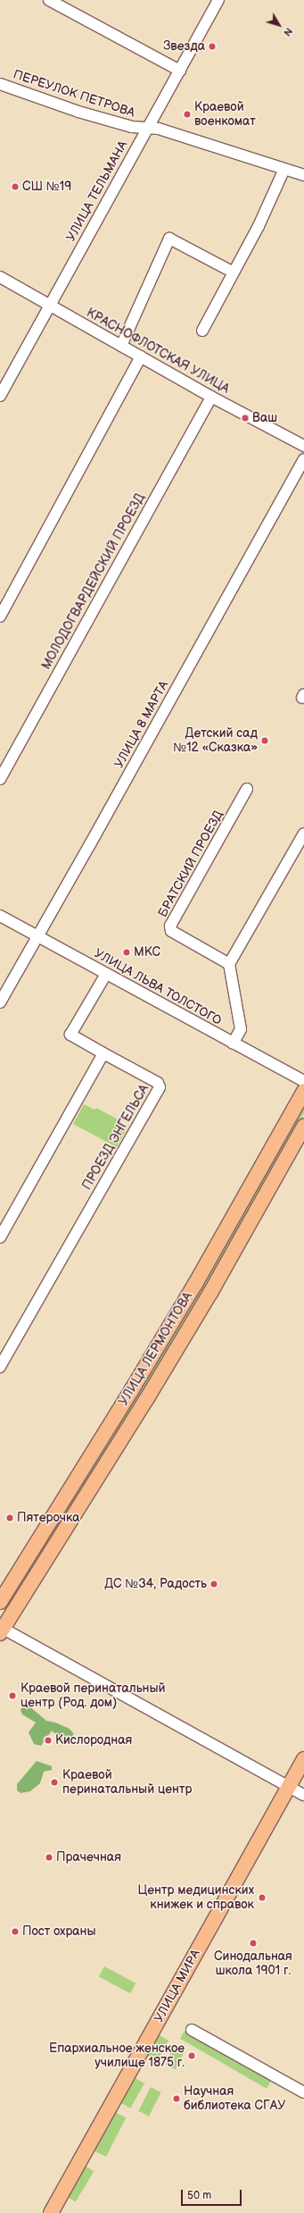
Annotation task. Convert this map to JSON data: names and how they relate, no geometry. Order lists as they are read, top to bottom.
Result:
{
  "streets": {
    "main road": ["УЛИЦА ЛЕРМОНТОВА", "УЛИЦА МИРА"],
    "street": [
      "ПЕРЕУЛОК ПЕТРОВА",
      "УЛИЦА ТЕЛЬМАНА",
      "КРАСНОФЛОТСКАЯ УЛИЦА",
      "МОЛОДОГВАРДЕЙСКИЙ ПРОЕЗД",
      "УЛИЦА 8 МАРТА",
      "БРАТСКИЙ ПРОЕЗД",
      "УЛИЦА ЛЬВА ТОЛСТОГО",
      "ПРОЕЗД ЭНГЕЛЬСА"
    ]
  },
  "crossings": [
    ["ПЕРЕУЛОК ПЕТРОВА", "УЛИЦА ТЕЛЬМАНА"],
    ["УЛИЦА ТЕЛЬМАНА", "КРАСНОФЛОТСКАЯ УЛИЦА"],
    ["КРАСНОФЛОТСКАЯ УЛИЦА", "МОЛОДОГВАРДЕЙСКИЙ ПРОЕЗД"],
    ["УЛИЦА 8 МАРТА", "УЛИЦА ЛЬВА ТОЛСТОГО"]
  ],
  "places": [
    "Звезда",
    "Краевой военкомат",
    "СШ №19",
    "Ваш",
    "Детский сад №12 «Сказка»",
    "МКС",
    "Пятерочка",
    "ДС №34, Радость",
    "Краевой перинатальный центр (Род. дом)",
    "Кислородная",
    "Краевой перинатальный центр",
    "Прачечная",
    "Центр медицинских книжек и справок",
    "Пост охраны",
    "Синодальная школа 1901 г.",
    "Епархиальное женское училище 1875 г.",
    "Научная библиотека СГАУ"
  ],
  "scale_bar": "50 m",
  "north": "bottom right"
}
